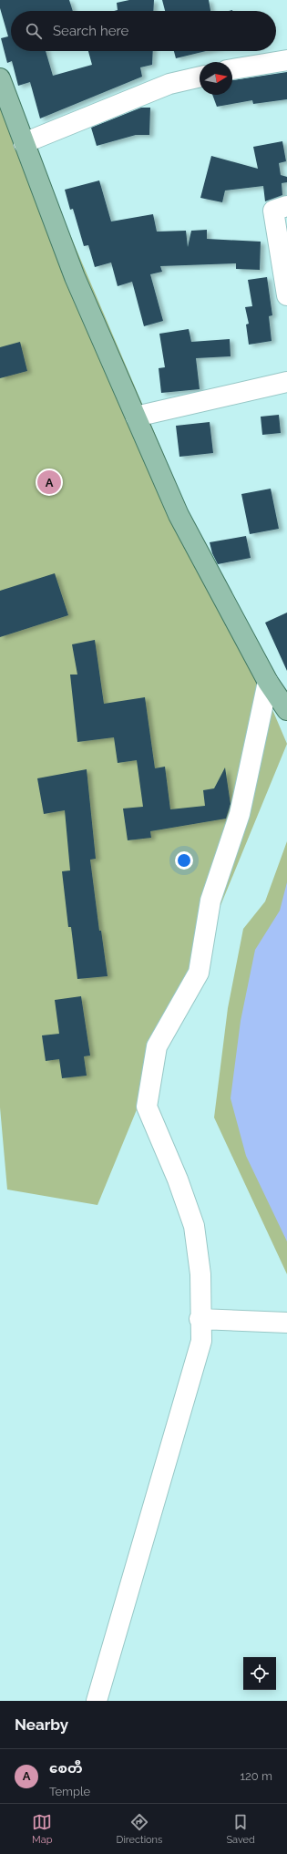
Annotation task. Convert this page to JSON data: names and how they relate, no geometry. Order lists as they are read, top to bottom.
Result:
{
  "north": "right",
  "page": {
    "search": "Search here",
    "pins": "A",
    "heading": "Nearby",
    "list": [
      {
        "mark": "A",
        "name": "စေတီ",
        "note": "Temple",
        "value": "120 m"
      }
    ],
    "nav": ["Map", "Directions", "Saved"]
  }
}
